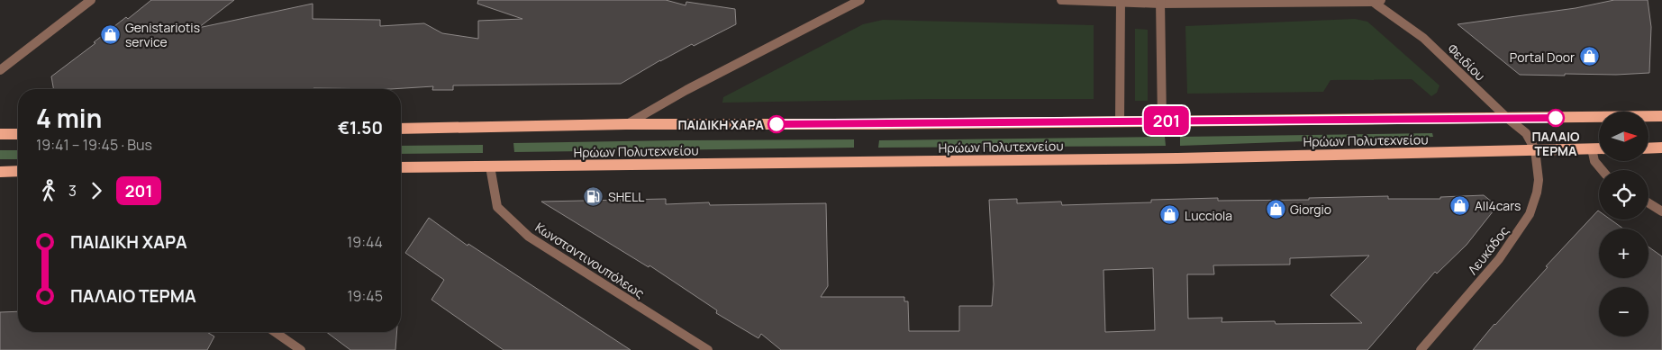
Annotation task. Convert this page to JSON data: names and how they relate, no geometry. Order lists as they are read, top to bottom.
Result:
{
  "streets": {
    "main road": ["Ηρώων Πολυτεχνείου"],
    "street": ["Φειδίου", "Λευκάδος", "Κωνσταντινουπόλεως"]
  },
  "crossings": [
    ["Φειδίου", "Ηρώων Πολυτεχνείου"],
    ["Φειδίου", "Λευκάδος"],
    ["Ηρώων Πολυτεχνείου", "Λευκάδος"],
    ["Ηρώων Πολυτεχνείου", "Κωνσταντινουπόλεως"]
  ],
  "places": {
    "shop": [
      "Genistariotis service",
      "Portal Door",
      "All4cars",
      "Giorgio",
      "Lucciola"
    ],
    "other": ["ΠΑΛΑΙΟ ΤΕΡΜΑ", "ΠΑΙΔΙΚΗ ΧΑΡΑ"],
    "fuel station": ["SHELL"]
  },
  "lines": ["bus line 201"],
  "north": "right",
  "page": {
    "on_map": "201",
    "heading": ["4 min", "19:41 – 19:45 · Bus", "€1.50"],
    "map_buttons": ["+", "−"],
    "legs": ["3", "201"],
    "list": [
      {
        "name": "ΠΑΙΔΙΚΗ ΧΑΡΑ",
        "value": "19:44"
      },
      {
        "name": "ΠΑΛΑΙΟ ΤΕΡΜΑ",
        "value": "19:45"
      }
    ]
  }
}
